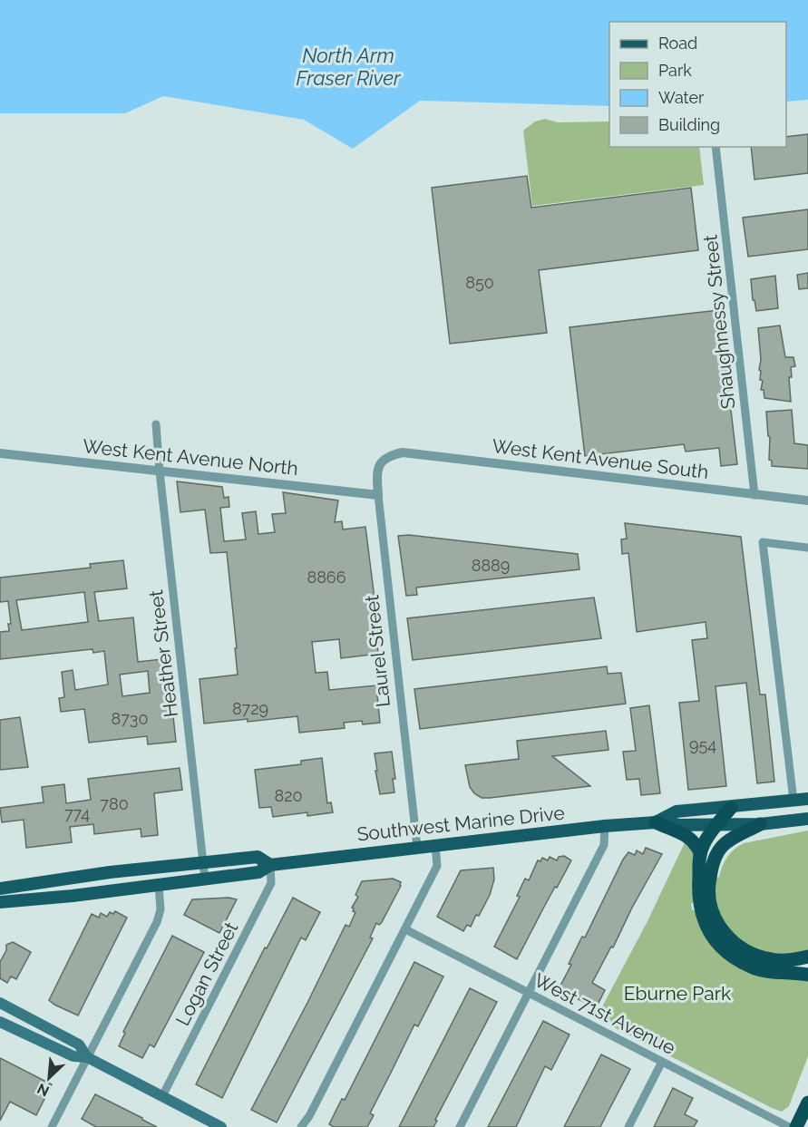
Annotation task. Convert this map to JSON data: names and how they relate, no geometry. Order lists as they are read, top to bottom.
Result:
{
  "streets": {
    "main road": ["Southwest Marine Drive"],
    "street": [
      "Shaughnessy Street",
      "West Kent Avenue North",
      "West Kent Avenue South",
      "Laurel Street",
      "Heather Street",
      "Logan Street",
      "West 71st Avenue"
    ]
  },
  "crossings": [
    ["Shaughnessy Street", "West Kent Avenue South"],
    ["West Kent Avenue North", "Laurel Street"],
    ["West Kent Avenue North", "Heather Street"],
    ["West Kent Avenue South", "Laurel Street"],
    ["Laurel Street", "Southwest Marine Drive"],
    ["Heather Street", "Southwest Marine Drive"],
    ["Southwest Marine Drive", "Logan Street"]
  ],
  "water": ["North Arm Fraser River"],
  "parks": ["Eburne Park"],
  "house_numbers": [
    "850",
    "8889",
    "8866",
    "8729",
    "8730",
    "954",
    "820",
    "780",
    "774"
  ],
  "legend": [
    "Road",
    "Park",
    "Water",
    "Building"
  ],
  "north": "bottom left"
}
